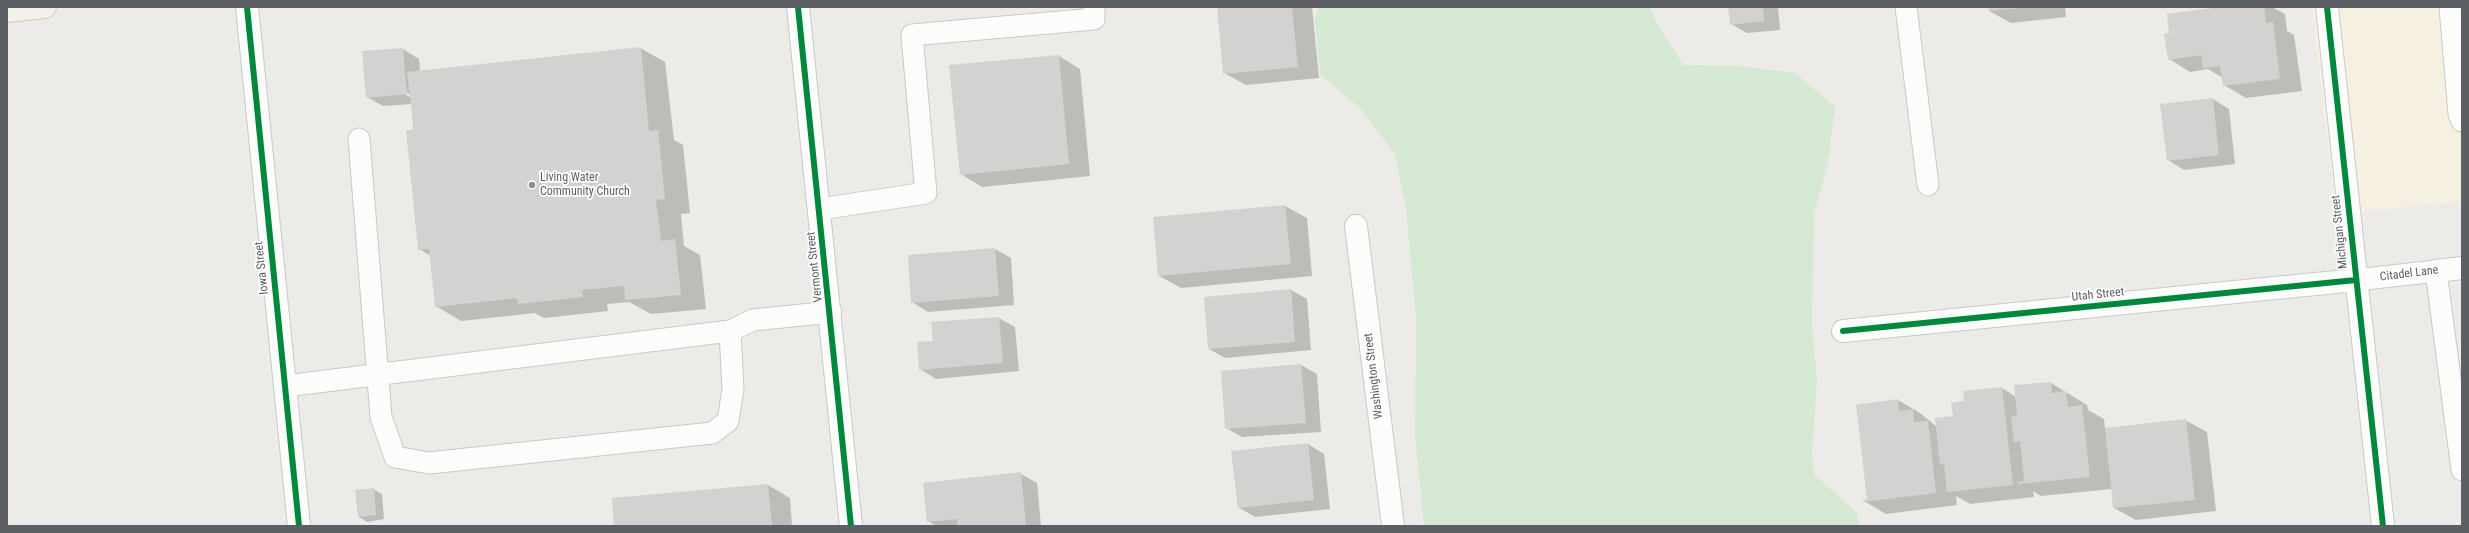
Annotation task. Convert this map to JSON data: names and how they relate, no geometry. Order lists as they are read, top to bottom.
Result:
{
  "streets": {
    "street": [
      "Michigan Street",
      "Vermont Street",
      "Iowa Street",
      "Citadel Lane",
      "Utah Street",
      "Washington Street"
    ]
  },
  "crossings": [
    ["Michigan Street", "Citadel Lane"],
    ["Michigan Street", "Utah Street"],
    ["Citadel Lane", "Utah Street"]
  ],
  "places": ["Living Water Community Church"]
}
